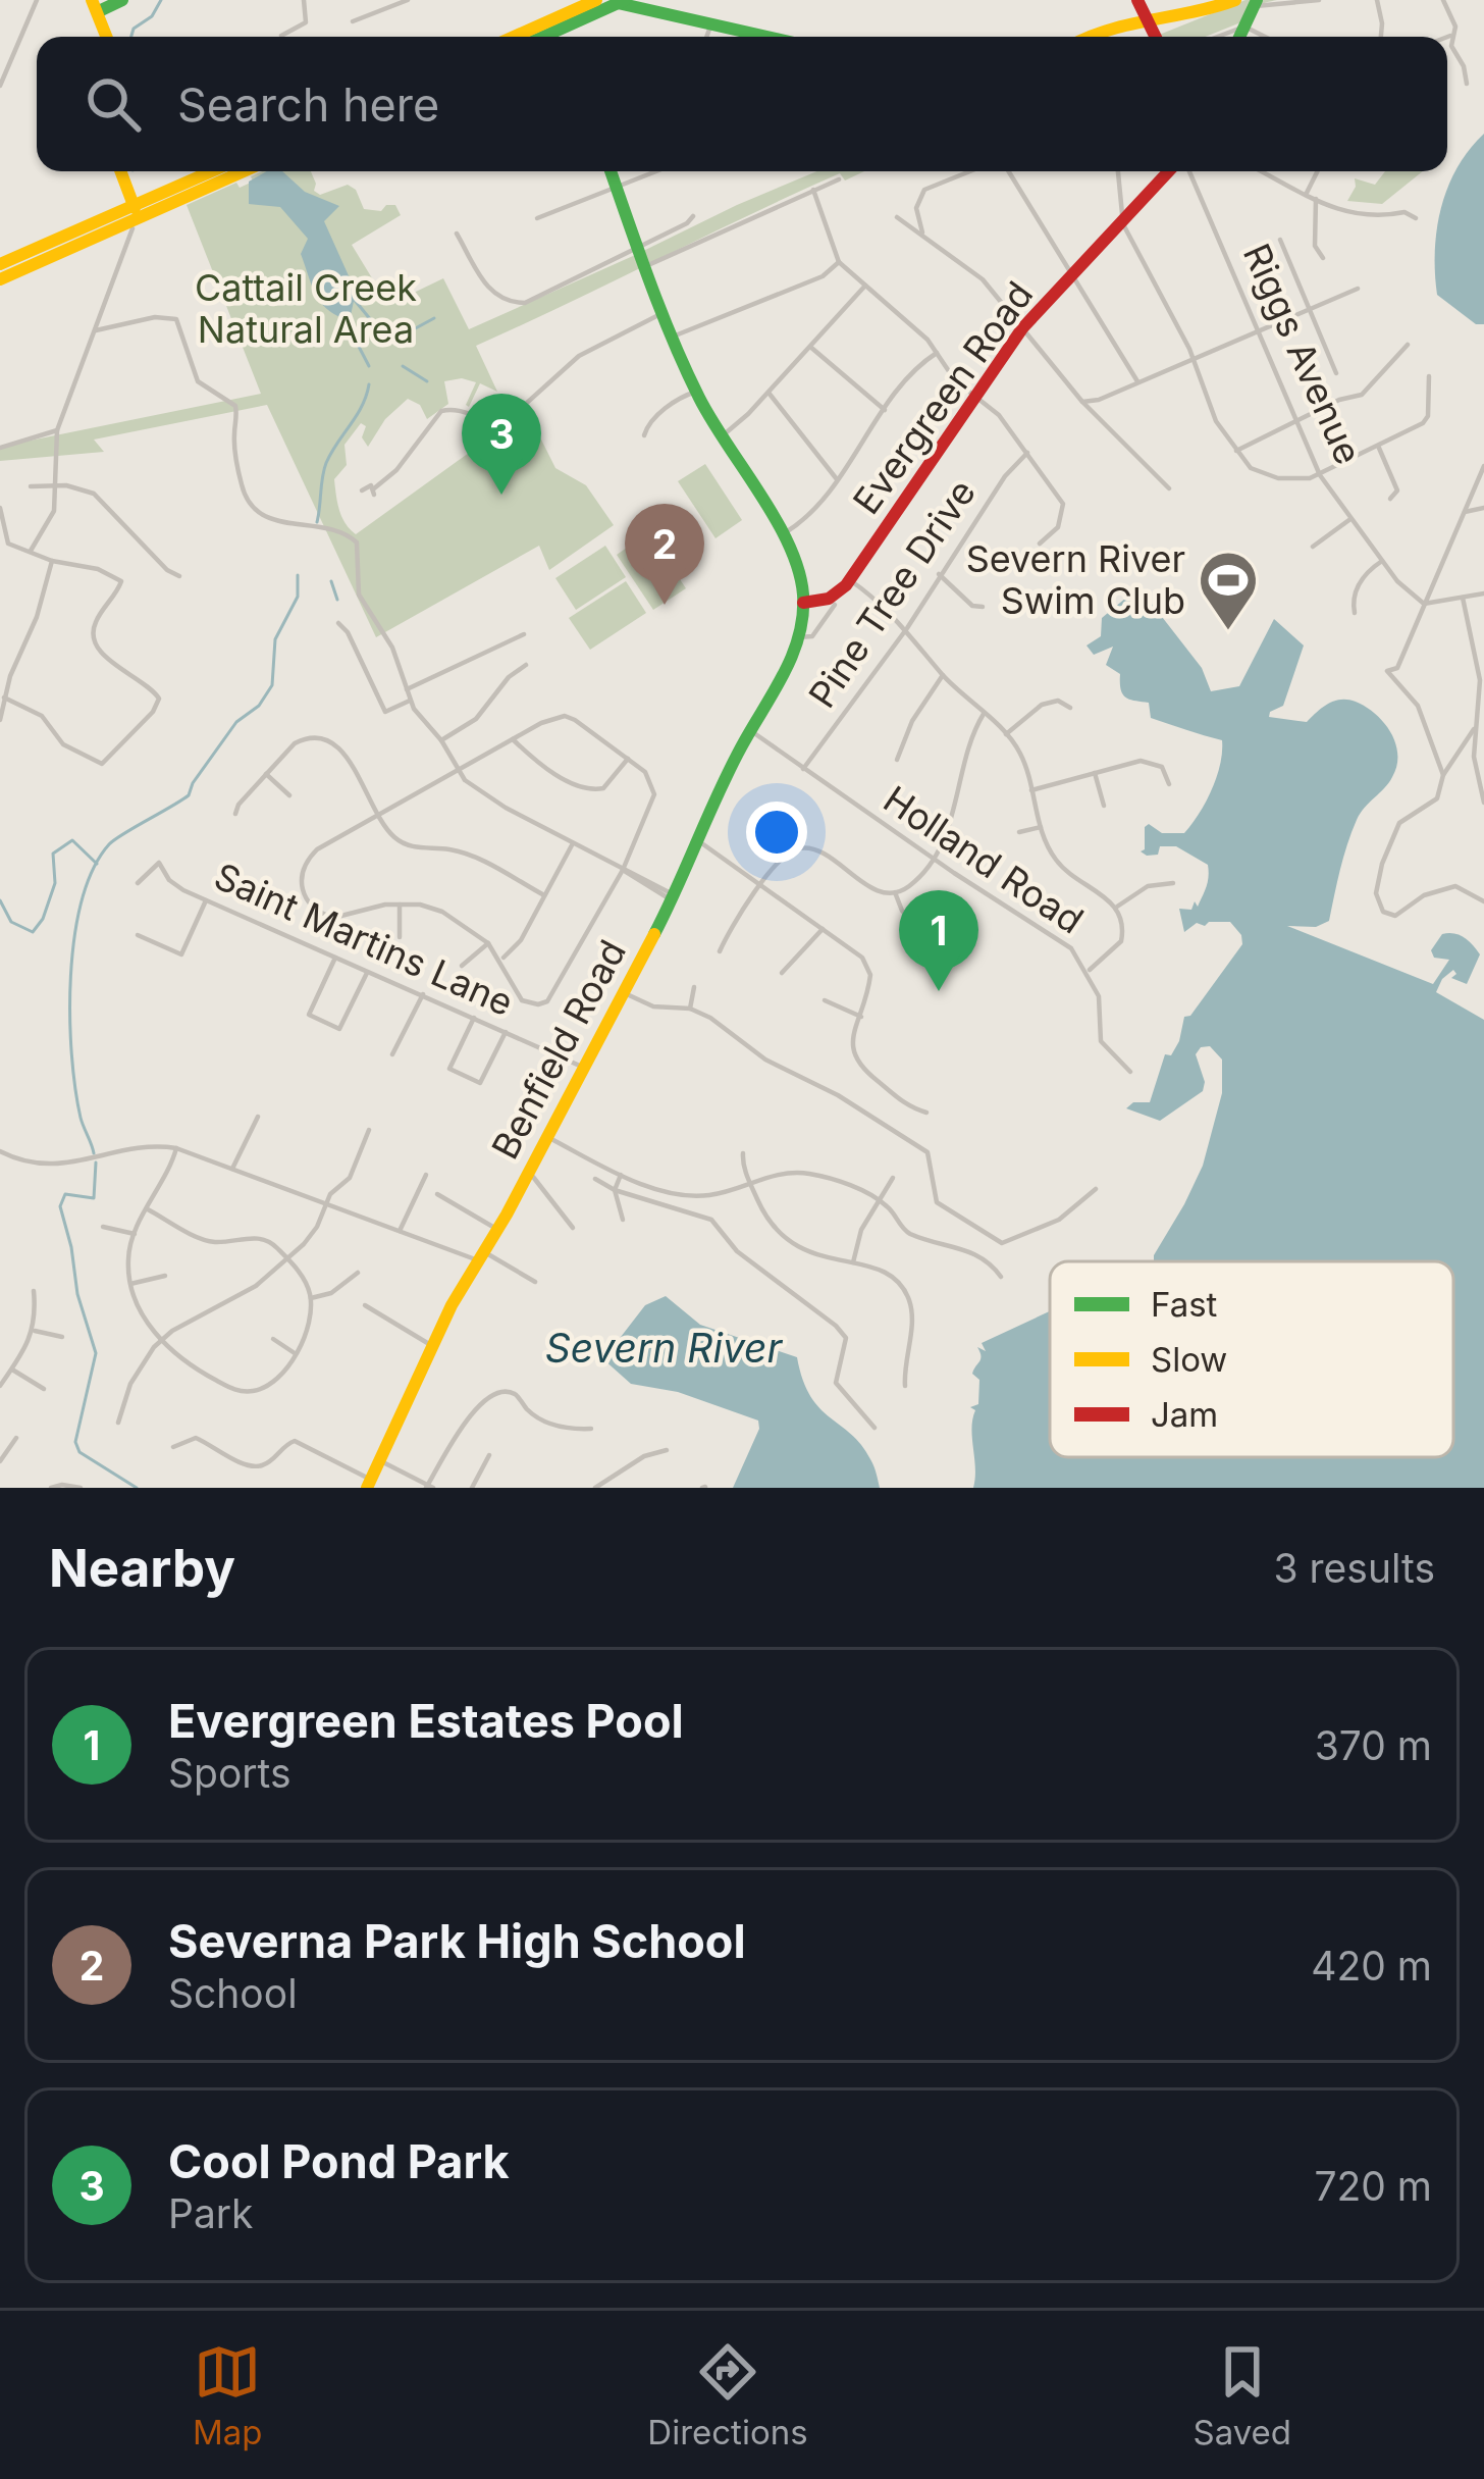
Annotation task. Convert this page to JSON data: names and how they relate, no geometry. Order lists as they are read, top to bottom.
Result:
{
  "streets": {
    "main road": ["Evergreen Road", "Benfield Road"],
    "street": [
      "Riggs Avenue",
      "Pine Tree Drive",
      "Holland Road",
      "Saint Martins Lane"
    ]
  },
  "crossings": [
    ["Pine Tree Drive", "Holland Road"],
    ["Holland Road", "Benfield Road"],
    ["Saint Martins Lane", "Benfield Road"]
  ],
  "water": ["Severn River"],
  "parks": ["Cattail Creek Natural Area"],
  "places": {
    "sports": ["Severn River Swim Club"]
  },
  "legend": ["Fast", "Slow", "Jam"],
  "page": {
    "search": "Search here",
    "pins": ["3", "2", "1"],
    "heading": ["Nearby", "3 results"],
    "list": [
      {
        "mark": "1",
        "name": "Evergreen Estates Pool",
        "note": "Sports",
        "value": "370 m"
      },
      {
        "mark": "2",
        "name": "Severna Park High School",
        "note": "School",
        "value": "420 m"
      },
      {
        "mark": "3",
        "name": "Cool Pond Park",
        "note": "Park",
        "value": "720 m"
      }
    ],
    "nav": ["Map", "Directions", "Saved"]
  }
}
